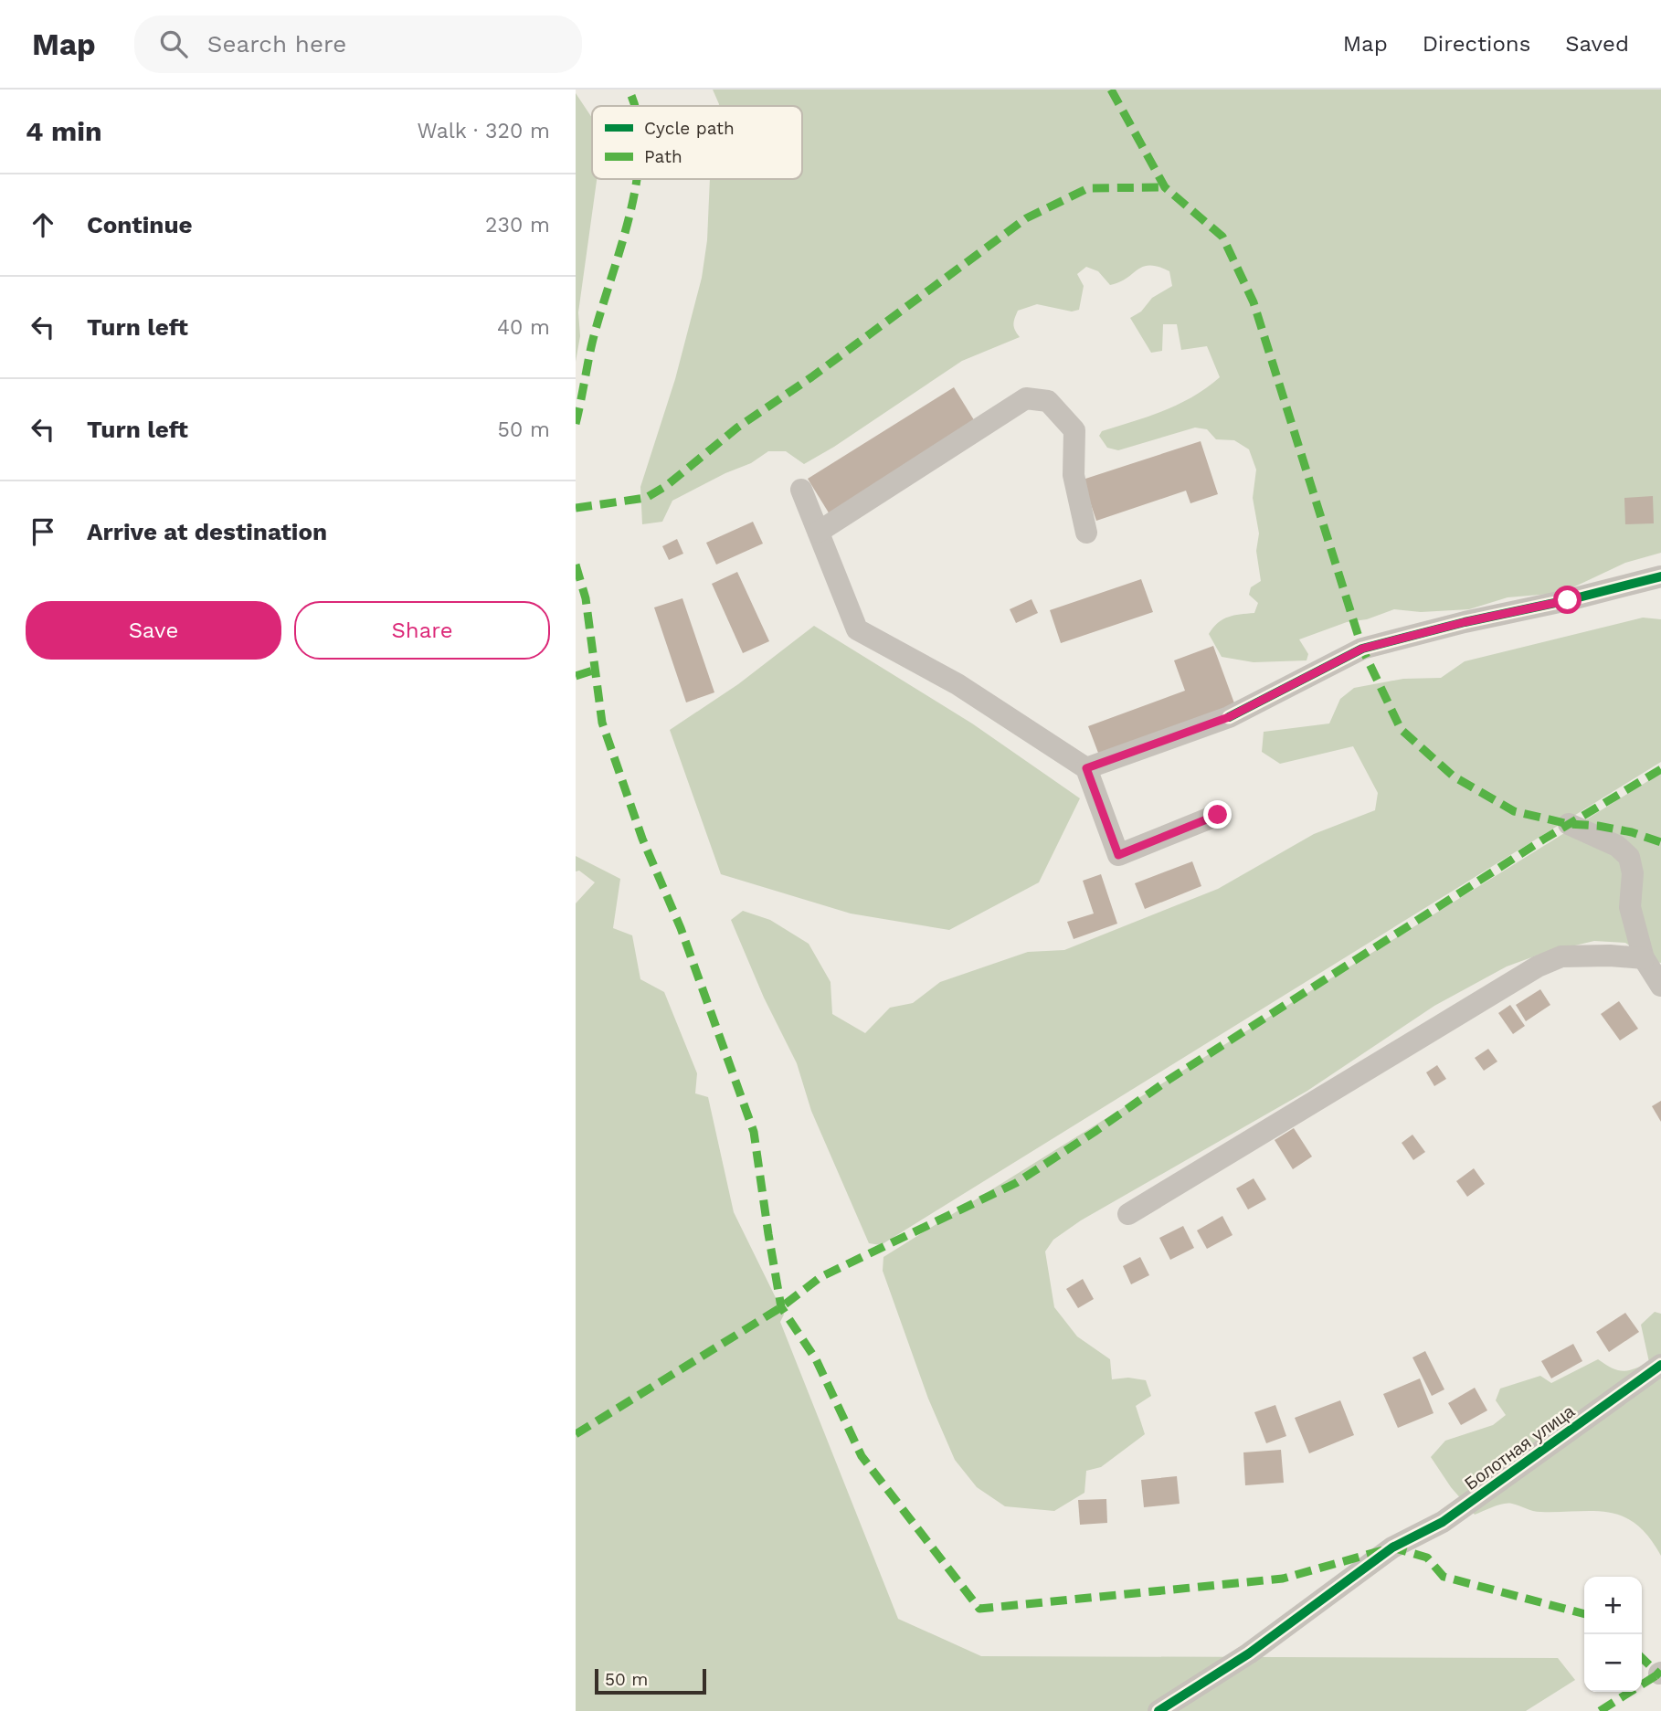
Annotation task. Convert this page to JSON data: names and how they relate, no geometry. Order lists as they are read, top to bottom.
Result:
{
  "streets": {
    "street": ["Болотная улица"]
  },
  "legend": ["Cycle path", "Path"],
  "scale_bar": "50 m",
  "page": {
    "header": "Map",
    "search": "Search here",
    "nav": ["Map", "Directions", "Saved"],
    "heading": ["4 min", "Walk · 320 m"],
    "list": [
      ["Continue", "230 m"],
      ["Turn left", "40 m"],
      ["Turn left", "50 m"],
      "Arrive at destination"
    ],
    "buttons": ["Save", "Share"],
    "map_buttons": ["+", "−"],
    "scale": "50 m"
  }
}
